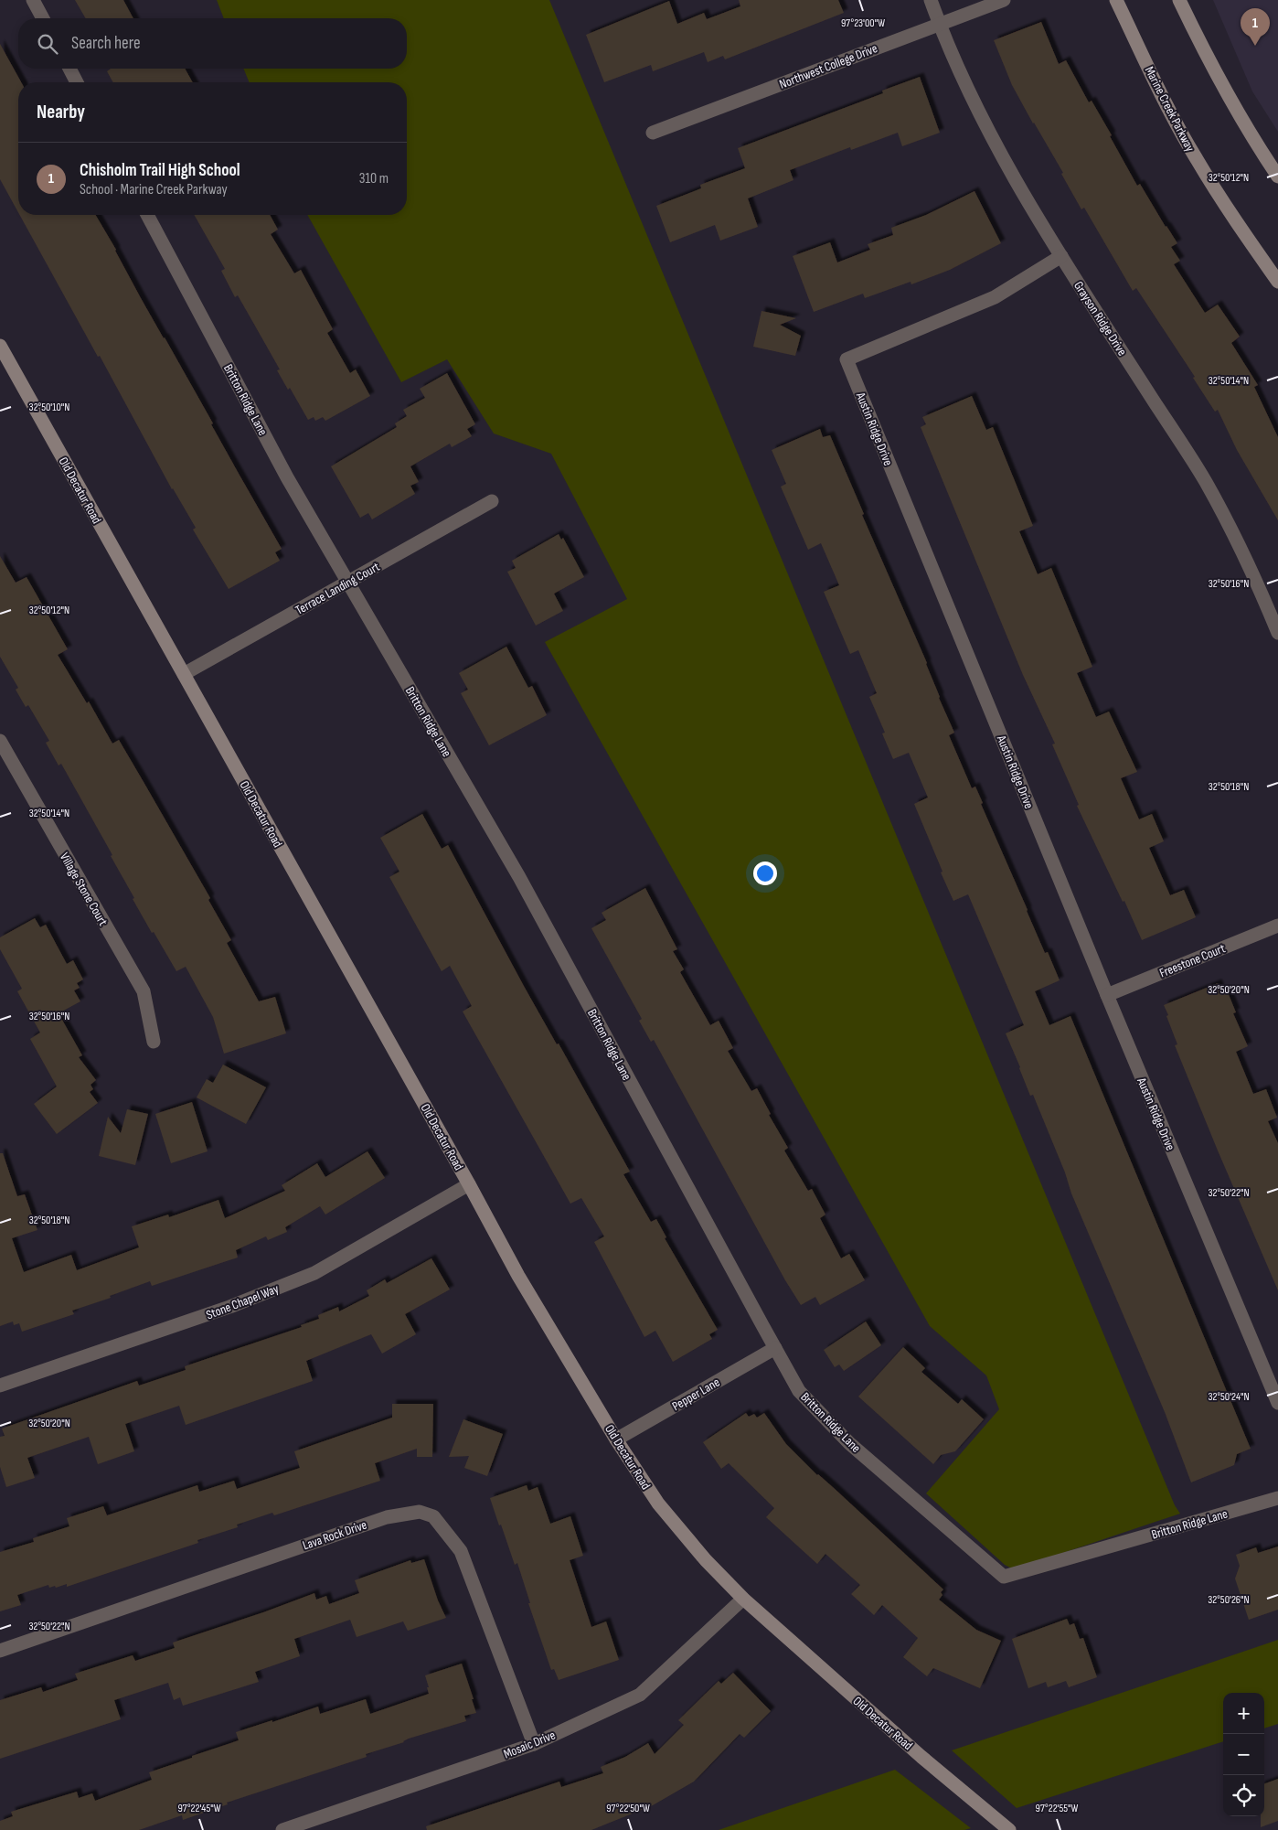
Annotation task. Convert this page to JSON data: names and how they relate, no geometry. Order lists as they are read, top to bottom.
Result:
{
  "streets": {
    "street": [
      "Northwest College Drive",
      "Marine Creek Parkway",
      "Grayson Ridge Drive",
      "Britton Ridge Lane",
      "Austin Ridge Drive",
      "Old Decatur Road",
      "Terrace Landing Court",
      "Village Stone Court",
      "Freestone Court",
      "Stone Chapel Way",
      "Pepper Lane",
      "Lava Rock Drive",
      "Mosaic Drive"
    ]
  },
  "crossings": [
    ["Northwest College Drive", "Grayson Ridge Drive"],
    ["Grayson Ridge Drive", "Austin Ridge Drive"],
    ["Britton Ridge Lane", "Terrace Landing Court"],
    ["Britton Ridge Lane", "Pepper Lane"],
    ["Austin Ridge Drive", "Freestone Court"],
    ["Old Decatur Road", "Terrace Landing Court"],
    ["Old Decatur Road", "Stone Chapel Way"],
    ["Old Decatur Road", "Pepper Lane"],
    ["Old Decatur Road", "Mosaic Drive"],
    ["Lava Rock Drive", "Mosaic Drive"]
  ],
  "page": {
    "pins": "1",
    "search": "Search here",
    "heading": "Nearby",
    "list": [
      {
        "mark": "1",
        "name": "Chisholm Trail High School",
        "note": "School · Marine Creek Parkway",
        "value": "310 m"
      }
    ],
    "map_buttons": ["+", "−"]
  },
  "coordinates": [
    "97°23'00\"W",
    "32°50'12\"N",
    "32°50'14\"N",
    "32°50'10\"N",
    "32°50'16\"N",
    "32°50'18\"N",
    "32°50'20\"N",
    "32°50'22\"N",
    "32°50'24\"N",
    "32°50'26\"N",
    "97°22'45\"W",
    "97°22'50\"W",
    "97°22'55\"W"
  ]
}
